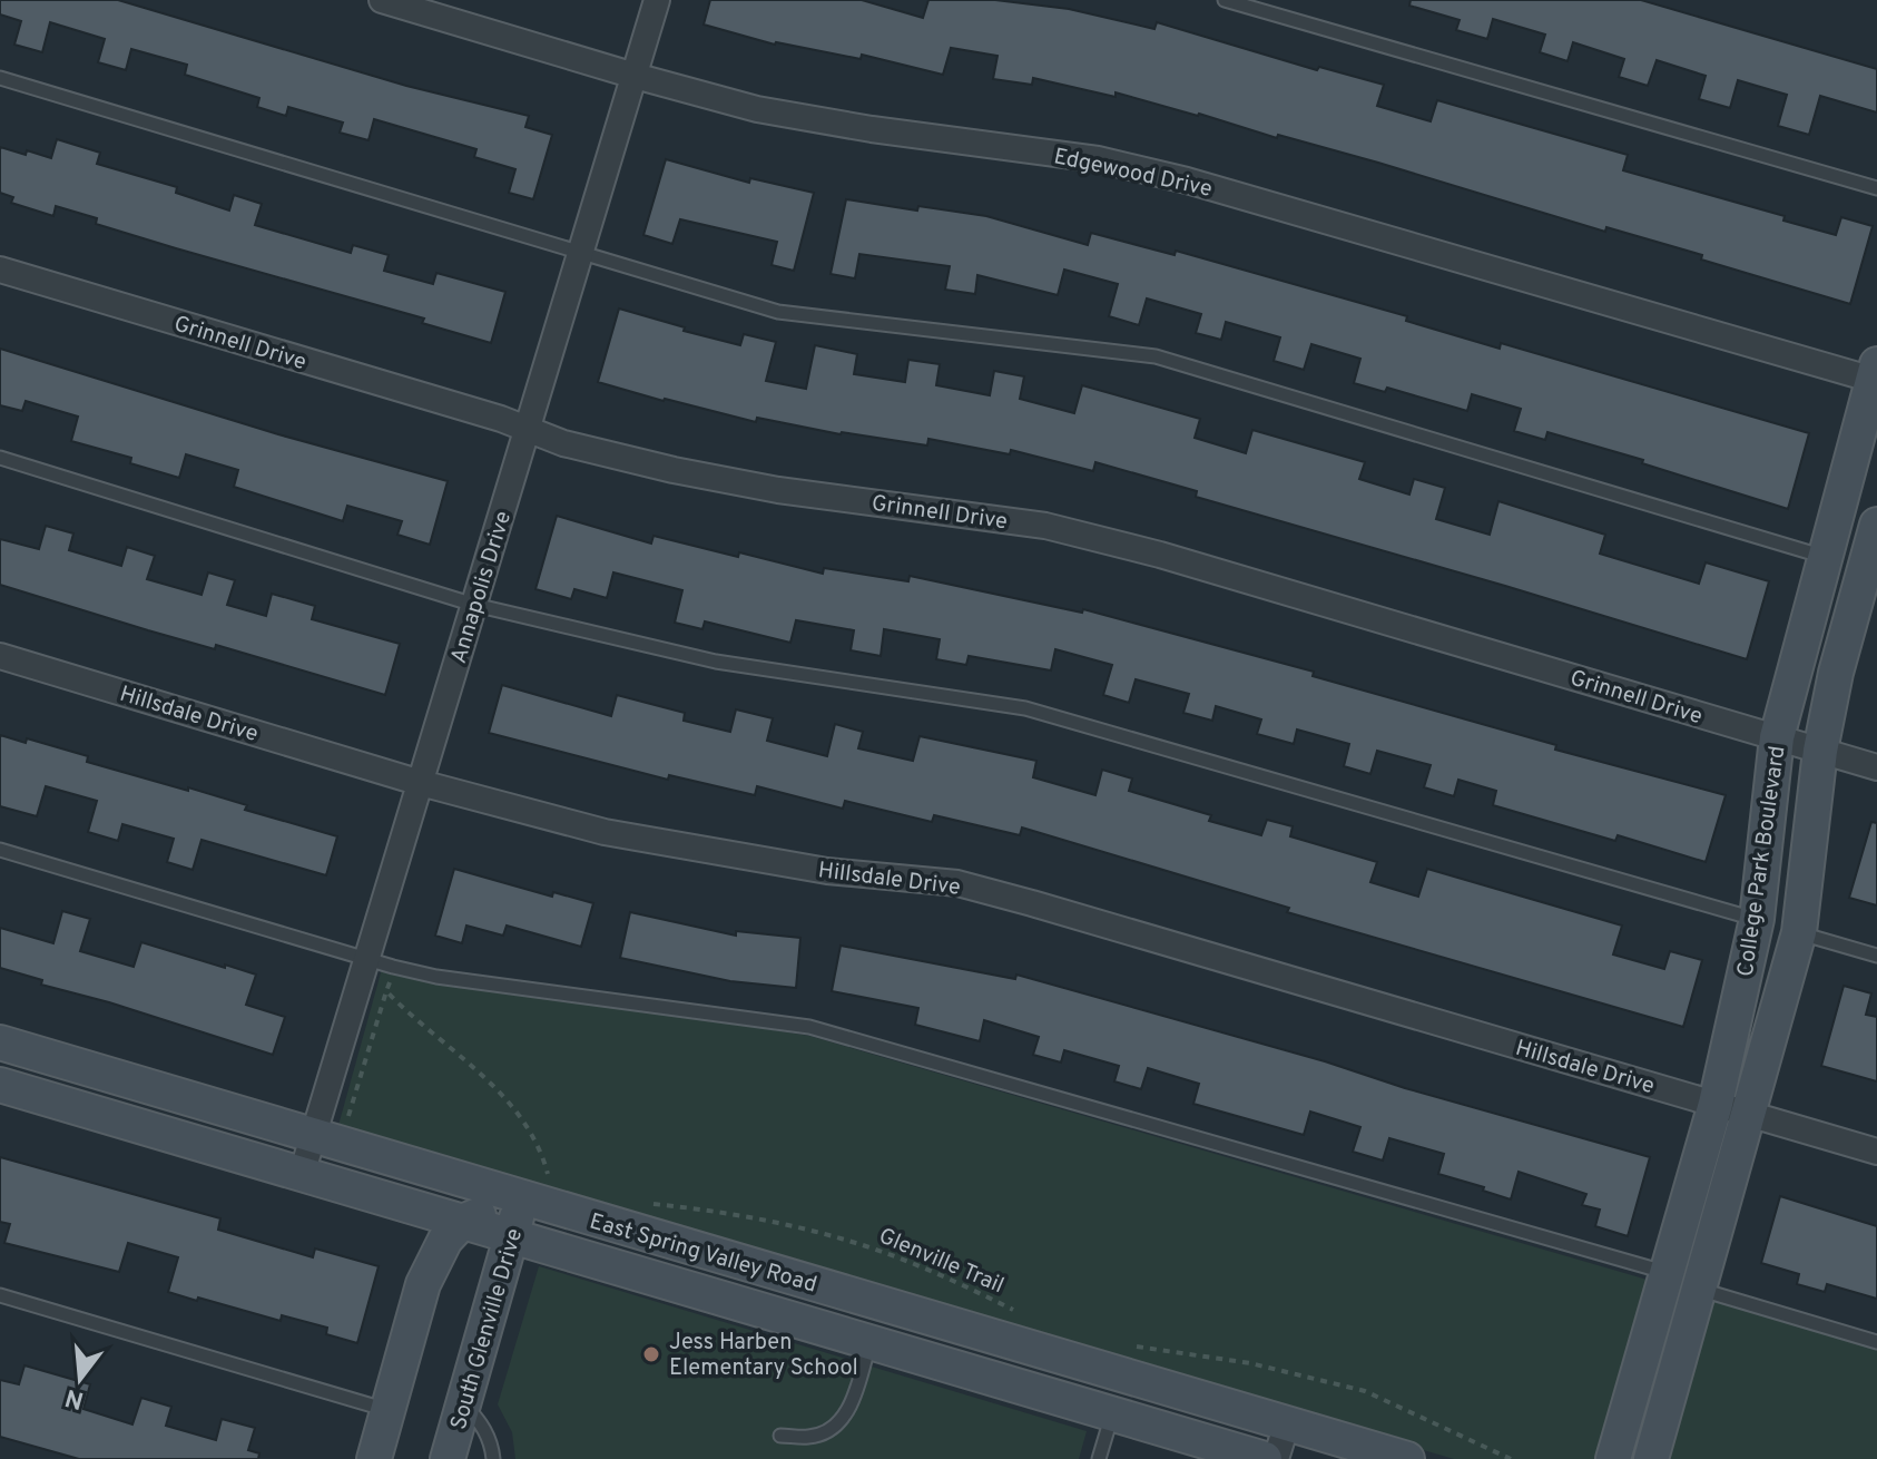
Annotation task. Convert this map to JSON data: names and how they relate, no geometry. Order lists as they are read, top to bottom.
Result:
{
  "streets": {
    "street": [
      "Edgewood Drive",
      "Grinnell Drive",
      "Annapolis Drive",
      "Hillsdale Drive",
      "College Park Boulevard",
      "East Spring Valley Road",
      "South Glenville Drive"
    ],
    "path": ["Glenville Trail"]
  },
  "crossings": [
    ["Edgewood Drive", "Annapolis Drive"],
    ["Edgewood Drive", "College Park Boulevard"],
    ["Grinnell Drive", "Annapolis Drive"],
    ["Grinnell Drive", "College Park Boulevard"],
    ["Annapolis Drive", "Hillsdale Drive"],
    ["Annapolis Drive", "East Spring Valley Road"],
    ["Hillsdale Drive", "College Park Boulevard"],
    ["East Spring Valley Road", "South Glenville Drive"]
  ],
  "places": ["Jess Harben Elementary School"],
  "north": "bottom"
}
